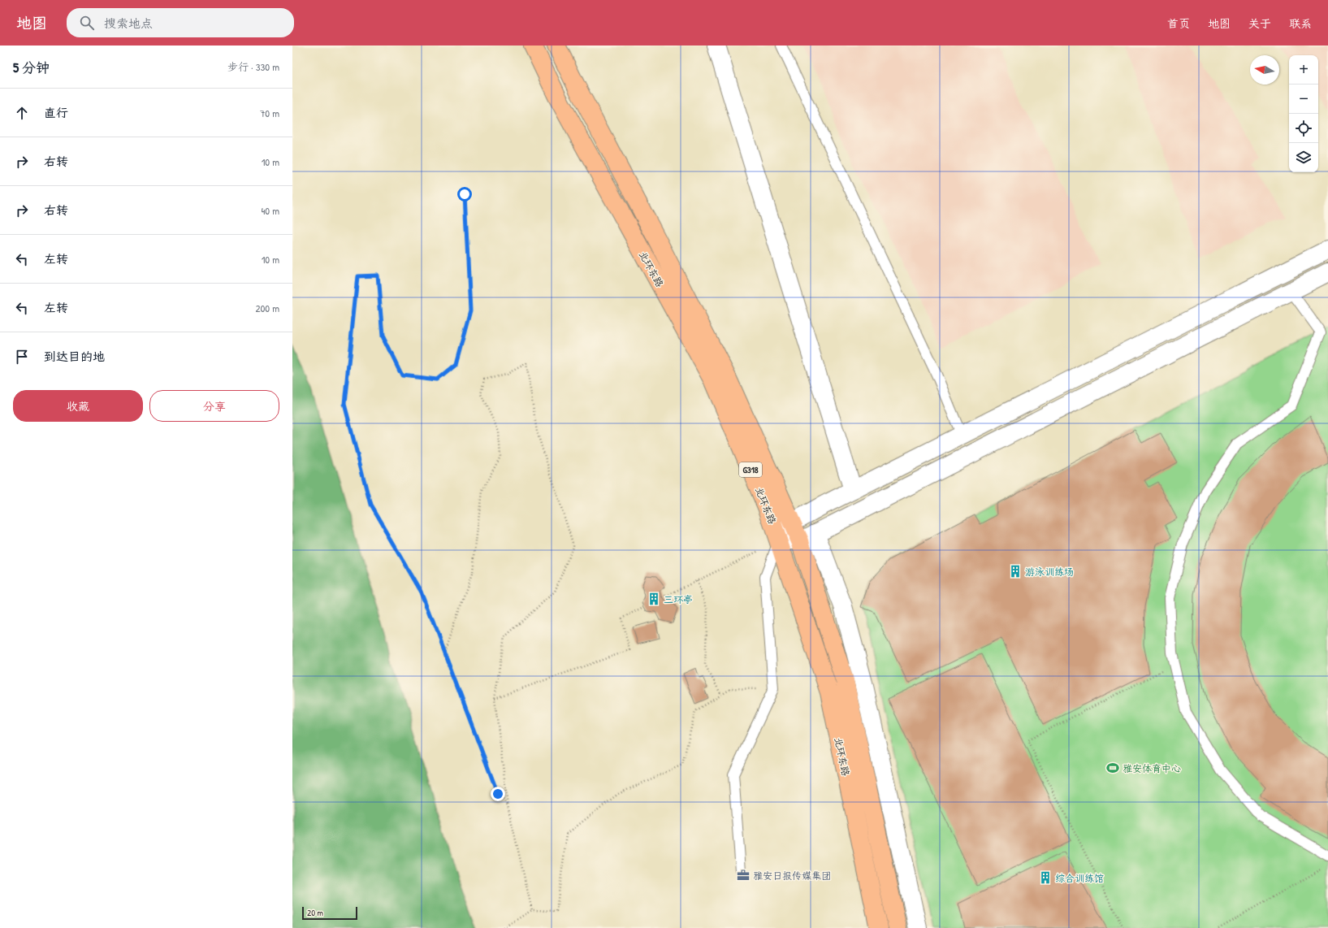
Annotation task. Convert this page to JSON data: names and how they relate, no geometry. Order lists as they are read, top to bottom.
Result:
{
  "streets": {
    "highway": ["北环东路", "G318"]
  },
  "places": {
    "building": ["游泳训练场", "三环亭", "综合训练馆"],
    "sports": ["雅安体育中心"],
    "office": ["雅安日报传媒集团"]
  },
  "scale_bar": "20 m",
  "north": "left",
  "page": {
    "header": "地图",
    "search": "搜索地点",
    "nav": [
      "首页",
      "地图",
      "关于",
      "联系"
    ],
    "heading": ["5 分钟", "步行 · 330 m"],
    "map_buttons": ["+", "−"],
    "list": [
      ["直行", "70 m"],
      ["右转", "10 m"],
      ["右转", "40 m"],
      ["左转", "10 m"],
      ["左转", "200 m"],
      "到达目的地"
    ],
    "buttons": ["收藏", "分享"],
    "scale": "20 m"
  }
}
